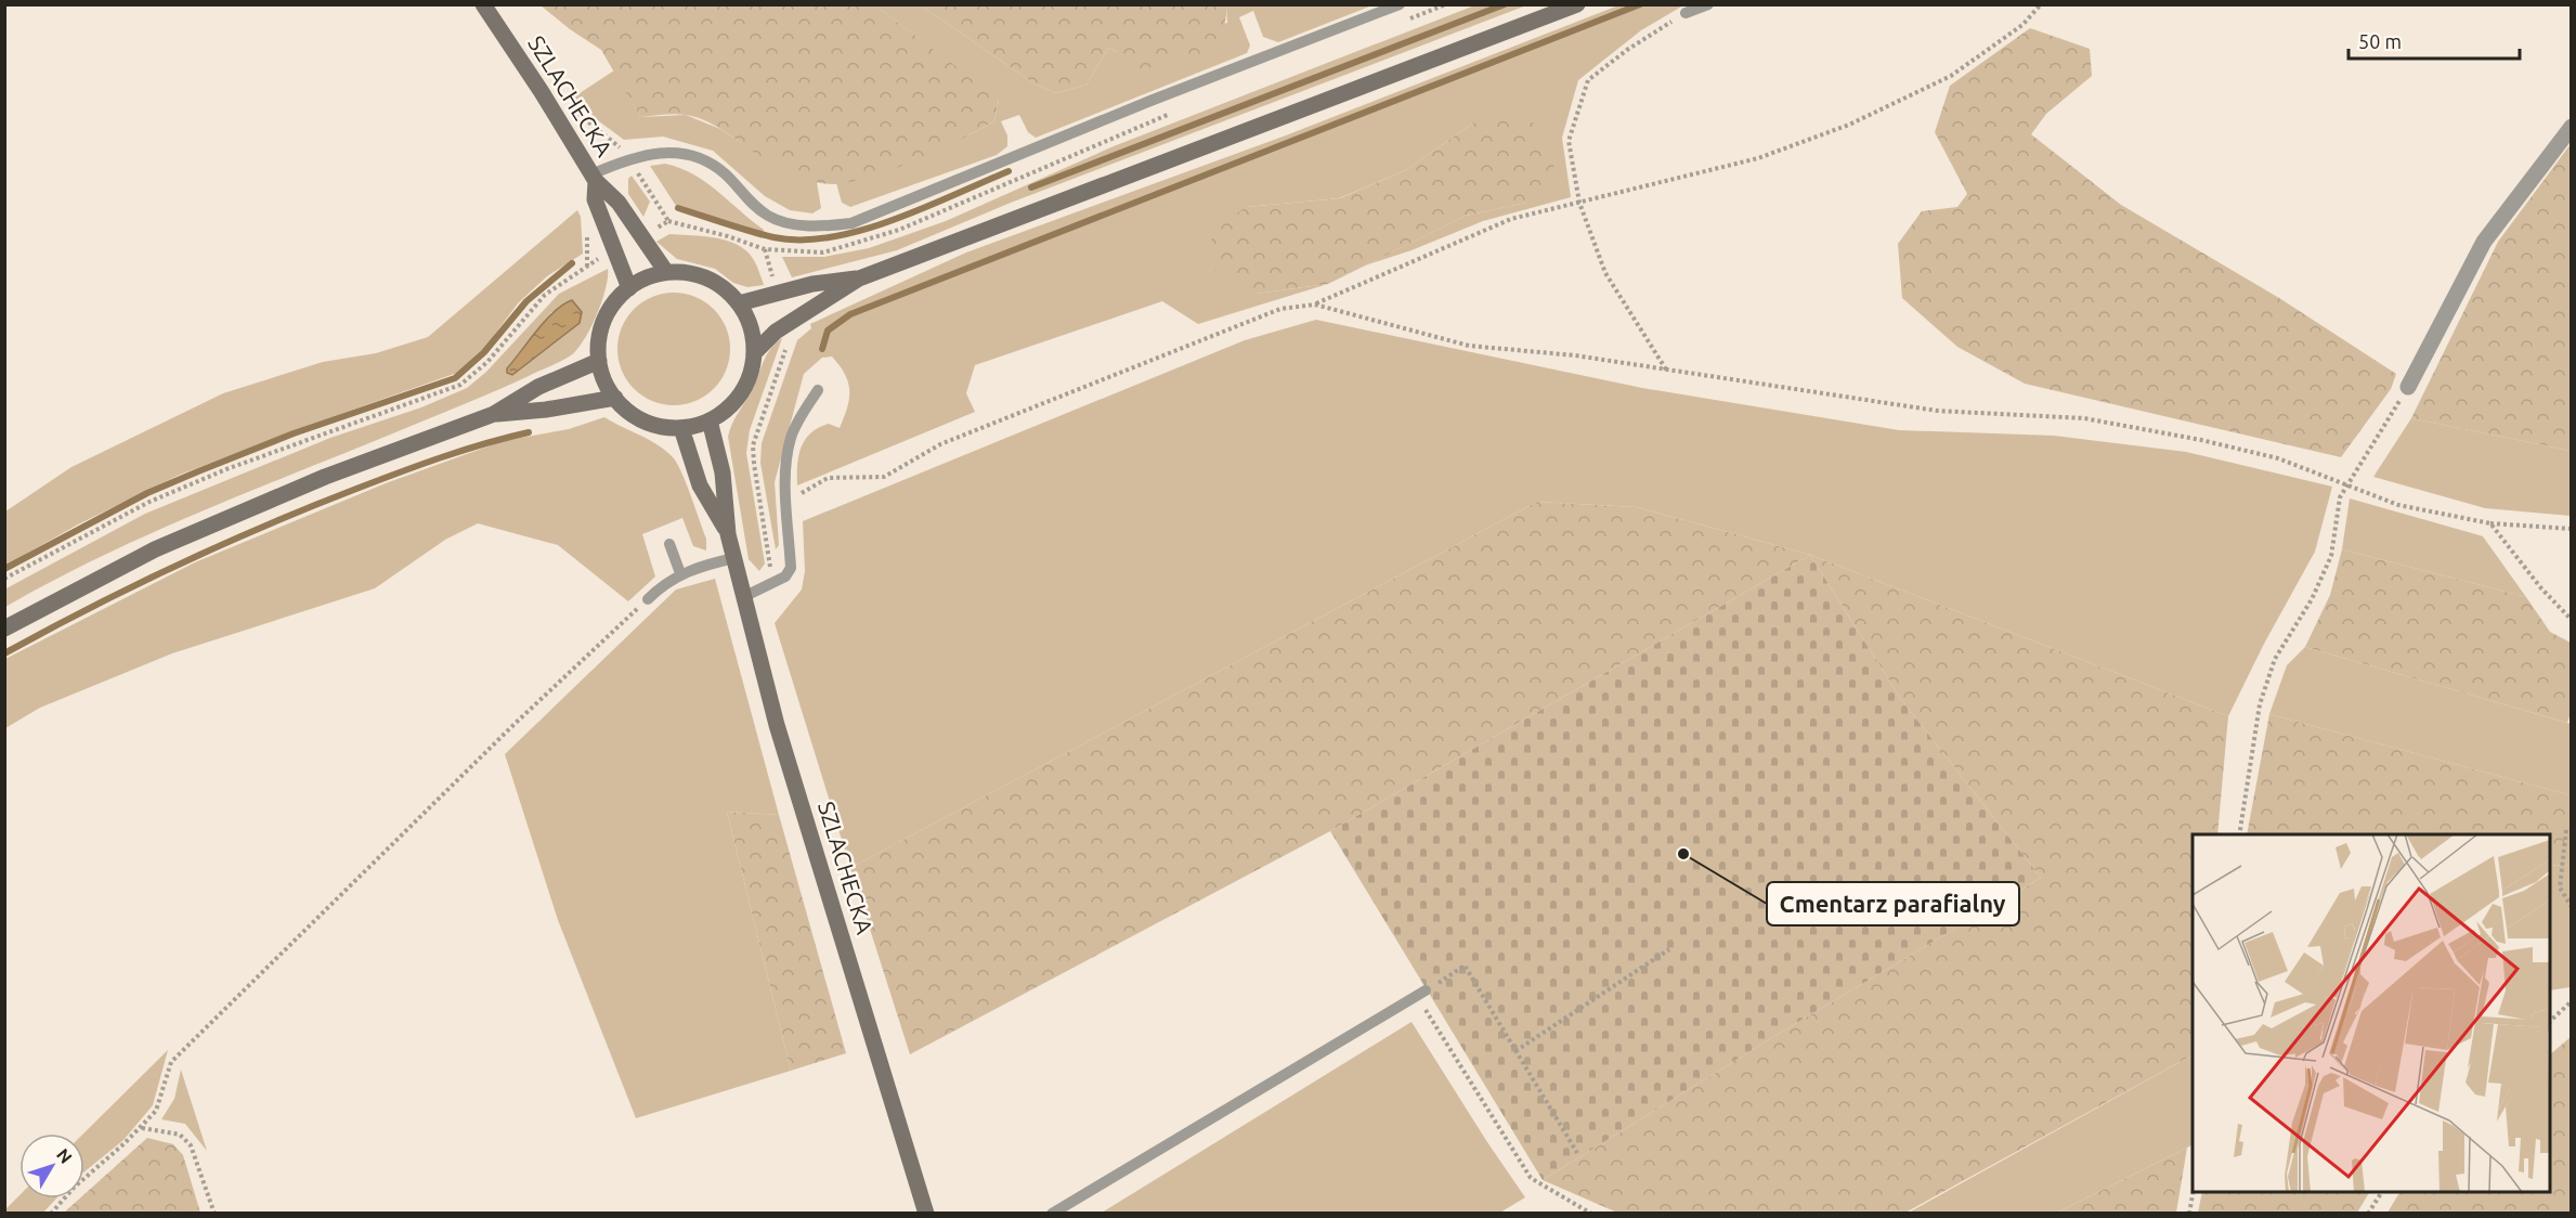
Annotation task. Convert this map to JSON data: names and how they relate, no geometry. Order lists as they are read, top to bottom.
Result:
{
  "streets": {
    "main road": ["SZLACHECKA"]
  },
  "places": ["Cmentarz parafialny"],
  "scale_bar": "50 m",
  "north": "top right"
}
